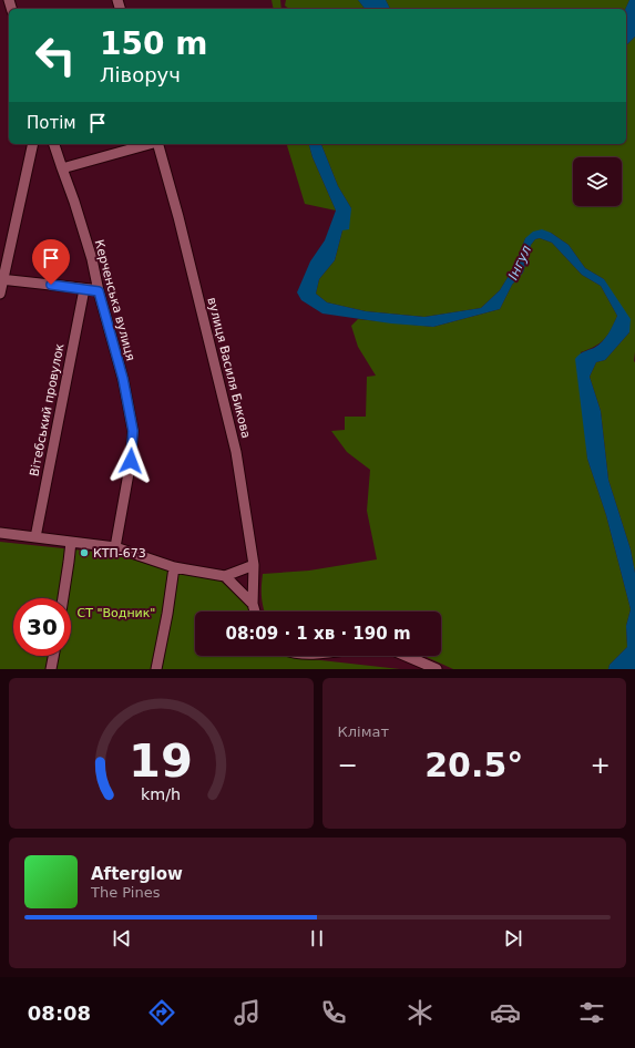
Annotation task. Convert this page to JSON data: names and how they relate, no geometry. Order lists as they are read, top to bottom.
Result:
{
  "streets": {
    "street": ["Керченська вулиця", "вулиця Василя Бикова", "Вітебський провулок"]
  },
  "water": ["Інгул"],
  "parks": ["СТ \"Водник\""],
  "places": ["КТП-673"],
  "page": {
    "turn": ["150 m", "Ліворуч"],
    "then": "Потім",
    "limit": "30",
    "trip": "08:09 · 1 хв · 190 m",
    "tile": "Клімат",
    "heat": ["−", "20.5°", "+"],
    "song": ["Afterglow", "The Pines"],
    "tabs": "08:08",
    "gauge": ["19", "km/h"]
  }
}
